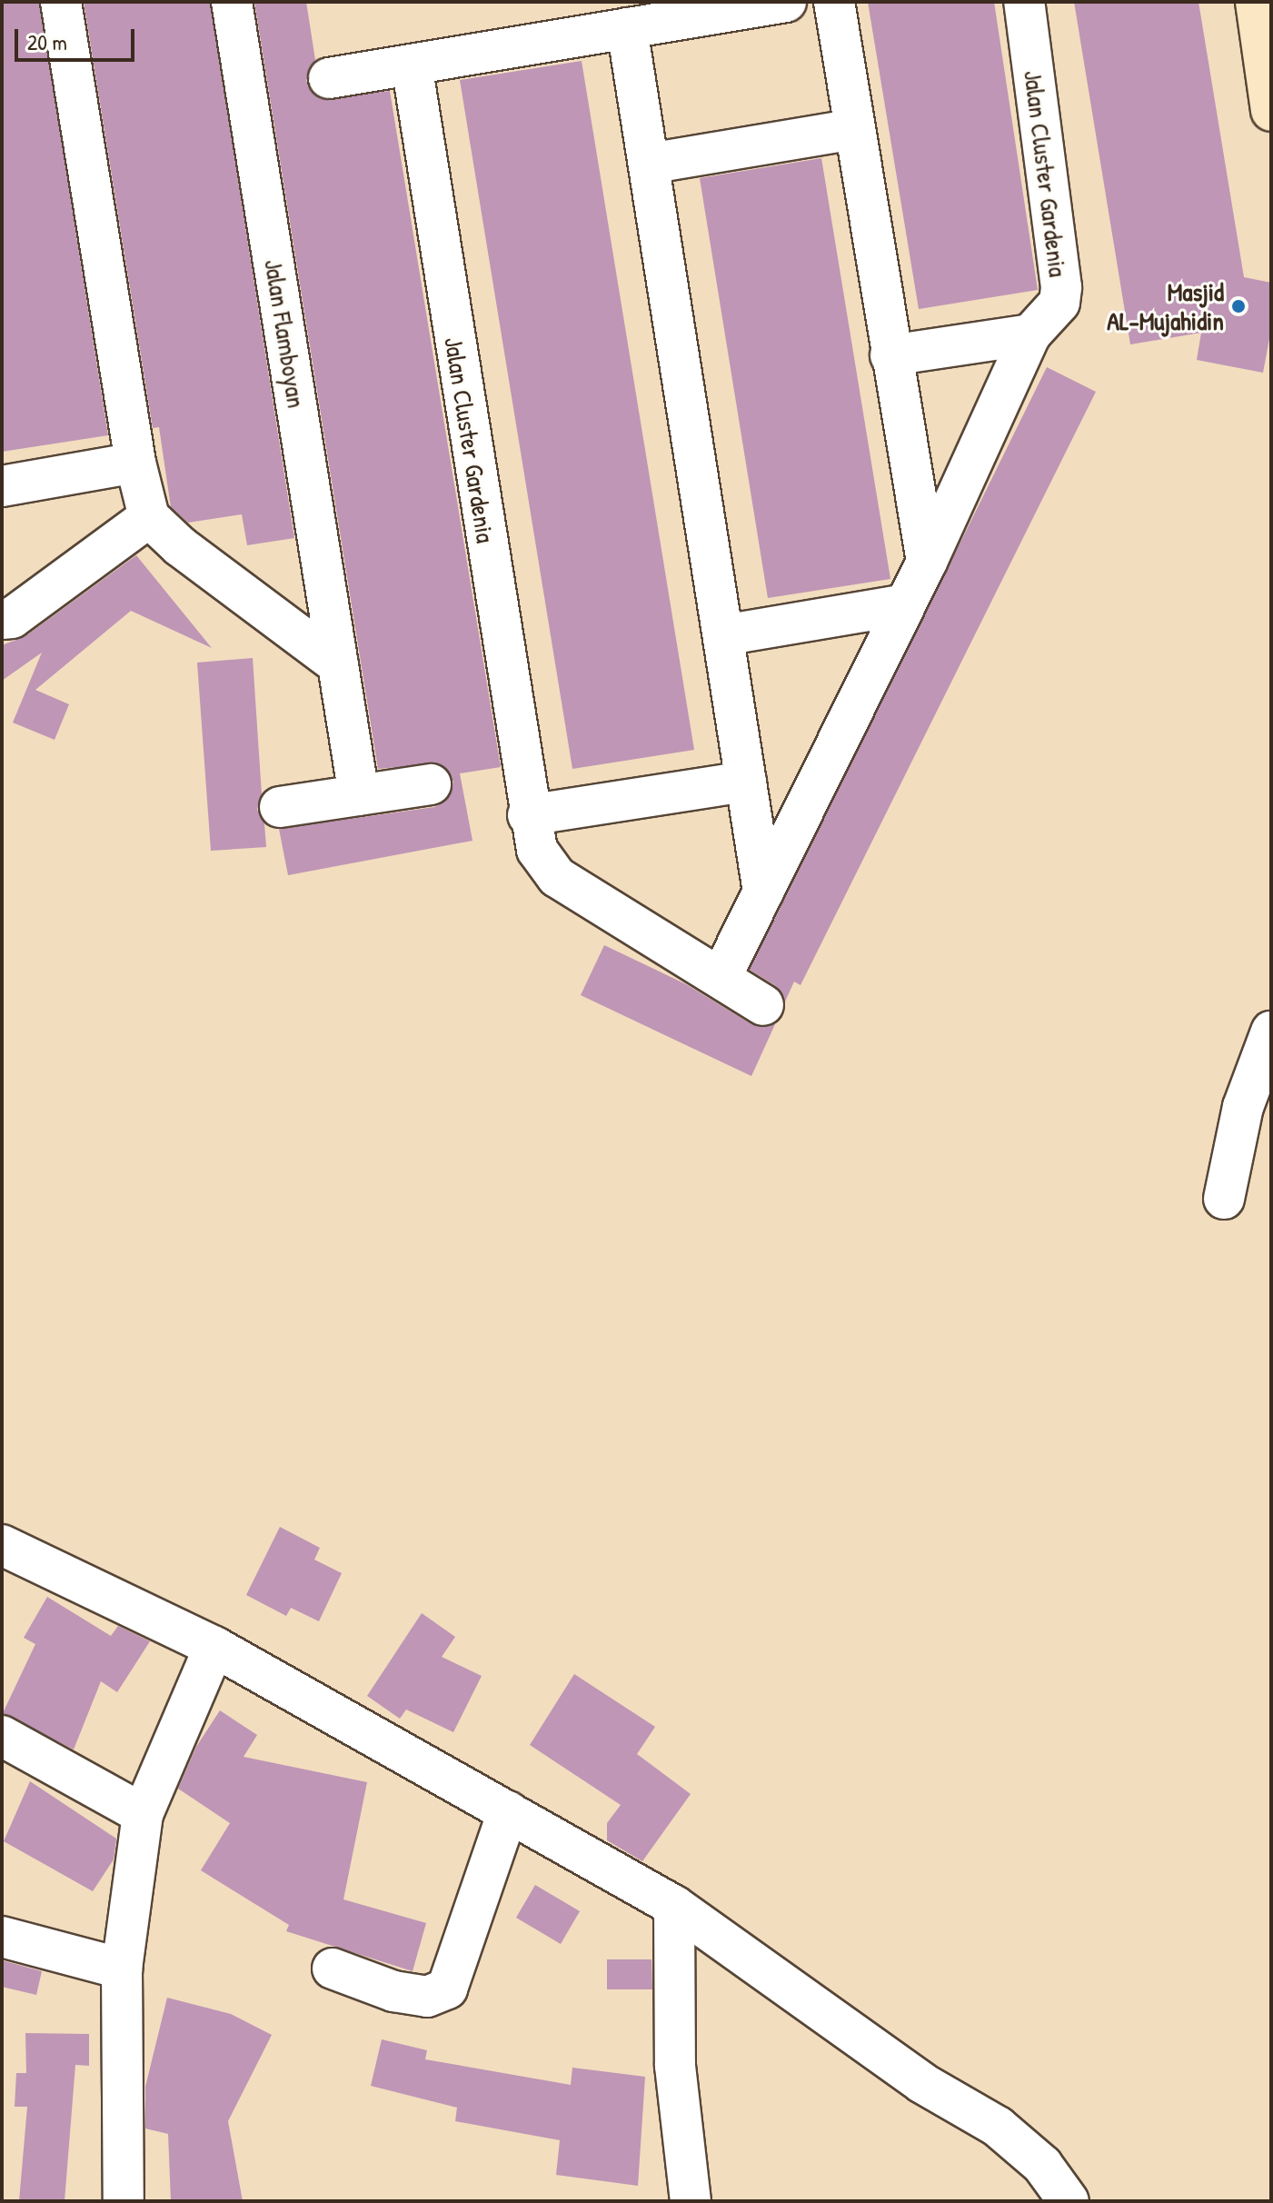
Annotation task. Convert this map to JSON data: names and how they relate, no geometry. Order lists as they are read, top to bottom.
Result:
{
  "streets": {
    "street": ["Jalan Cluster Gardenia", "Jalan Flamboyan"]
  },
  "places": ["Masjid AL-Mujahidin"],
  "scale_bar": "20 m"
}
